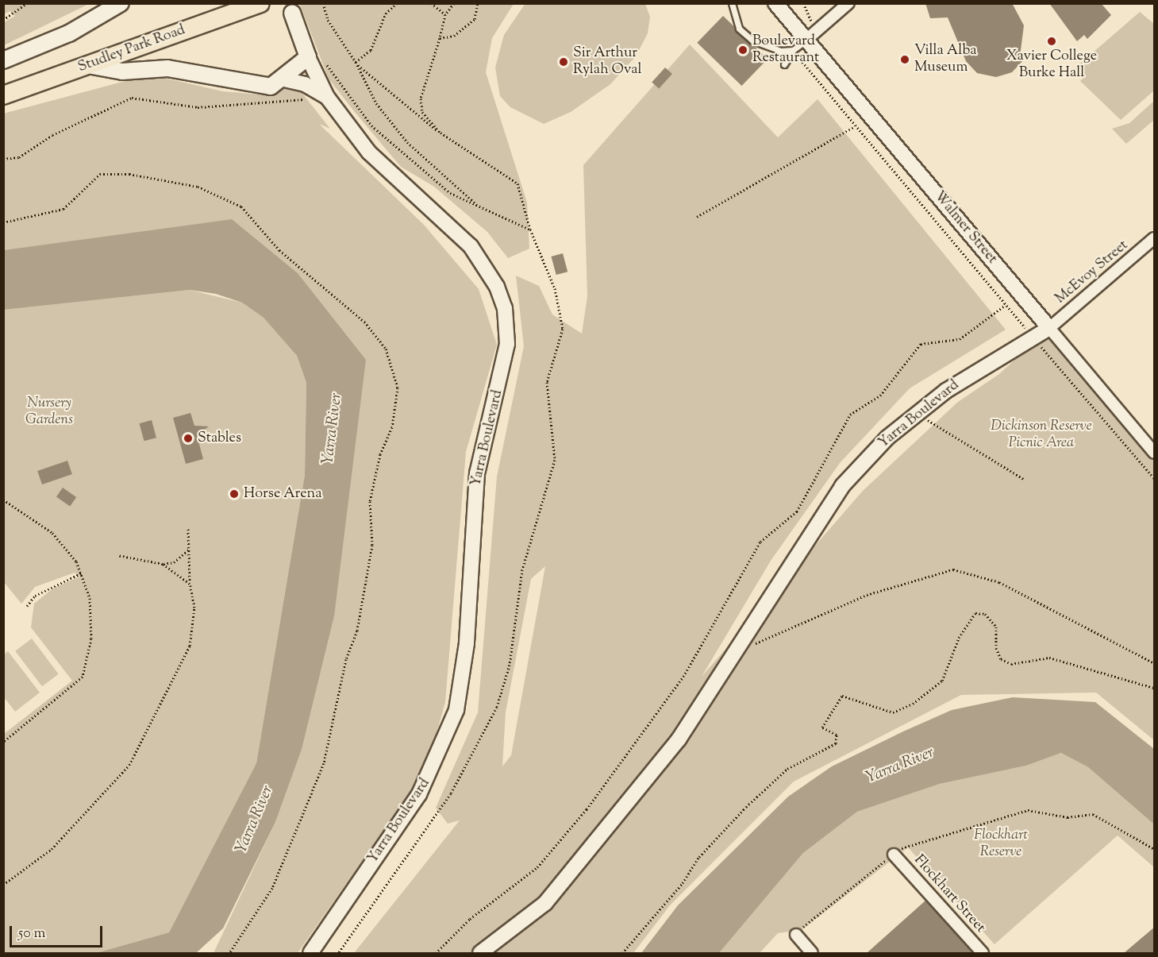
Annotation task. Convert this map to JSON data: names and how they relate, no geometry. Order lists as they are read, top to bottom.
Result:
{
  "streets": {
    "main road": ["Studley Park Road", "Yarra Boulevard"],
    "street": ["Walmer Street", "McEvoy Street", "Flockhart Street"]
  },
  "crossings": [
    ["Walmer Street", "McEvoy Street"],
    ["Walmer Street", "Yarra Boulevard"],
    ["McEvoy Street", "Yarra Boulevard"]
  ],
  "water": ["Yarra River"],
  "parks": ["Nursery Gardens", "Dickinson Reserve Picnic Area", "Flockhart Reserve"],
  "places": [
    "Xavier College Burke Hall",
    "Boulevard Restaurant",
    "Villa Alba Museum",
    "Sir Arthur Rylah Oval",
    "Stables",
    "Horse Arena"
  ],
  "scale_bar": "50 m"
}
